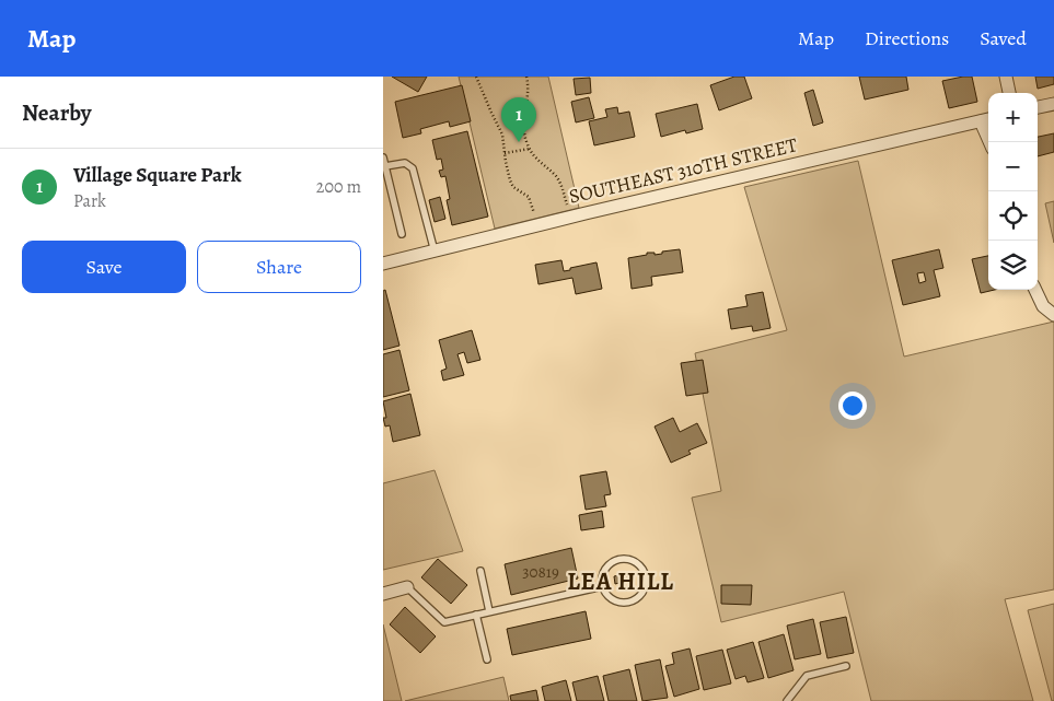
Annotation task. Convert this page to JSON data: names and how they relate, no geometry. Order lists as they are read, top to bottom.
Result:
{
  "streets": {
    "street": ["SOUTHEAST 310TH STREET"]
  },
  "districts": ["LEA HILL"],
  "house_numbers": ["30819"],
  "page": {
    "header": "Map",
    "nav": ["Map", "Directions", "Saved"],
    "heading": "Nearby",
    "map_buttons": ["+", "−"],
    "pins": "1",
    "list": [
      {
        "mark": "1",
        "name": "Village Square Park",
        "note": "Park",
        "value": "200 m"
      }
    ],
    "buttons": ["Save", "Share"]
  }
}
